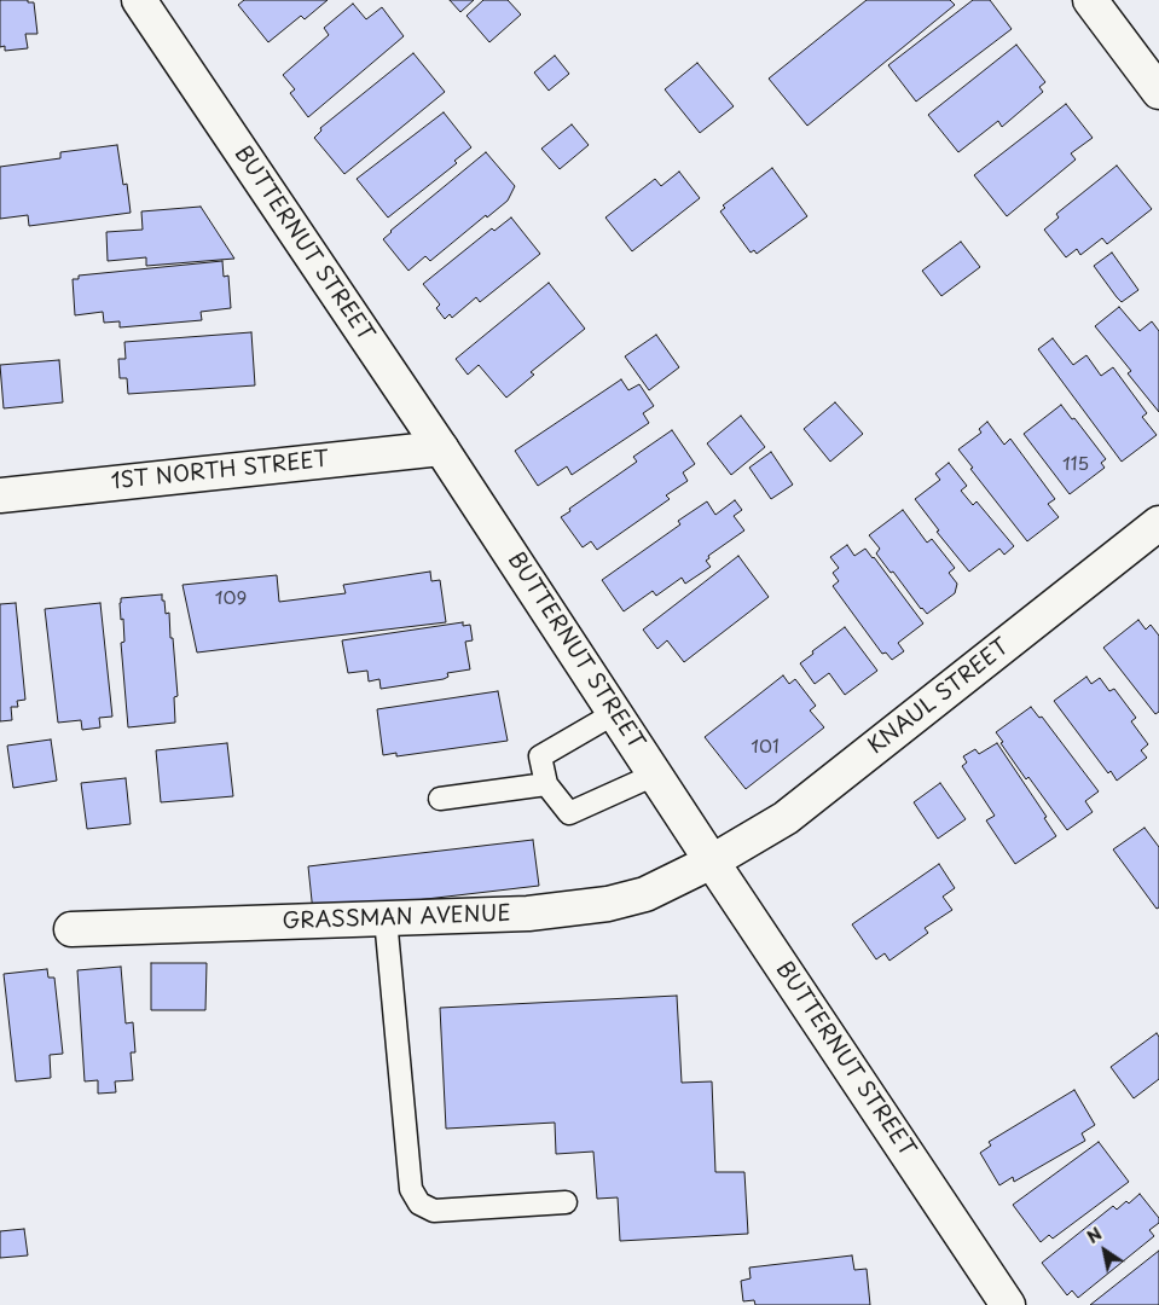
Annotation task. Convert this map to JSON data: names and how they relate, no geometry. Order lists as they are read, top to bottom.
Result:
{
  "streets": {
    "street": [
      "BUTTERNUT STREET",
      "1ST NORTH STREET",
      "KNAUL STREET",
      "GRASSMAN AVENUE"
    ]
  },
  "crossings": [
    ["BUTTERNUT STREET", "1ST NORTH STREET"],
    ["BUTTERNUT STREET", "KNAUL STREET"],
    ["BUTTERNUT STREET", "GRASSMAN AVENUE"],
    ["KNAUL STREET", "GRASSMAN AVENUE"]
  ],
  "house_numbers": ["115", "109", "101"],
  "north": "top left"
}
